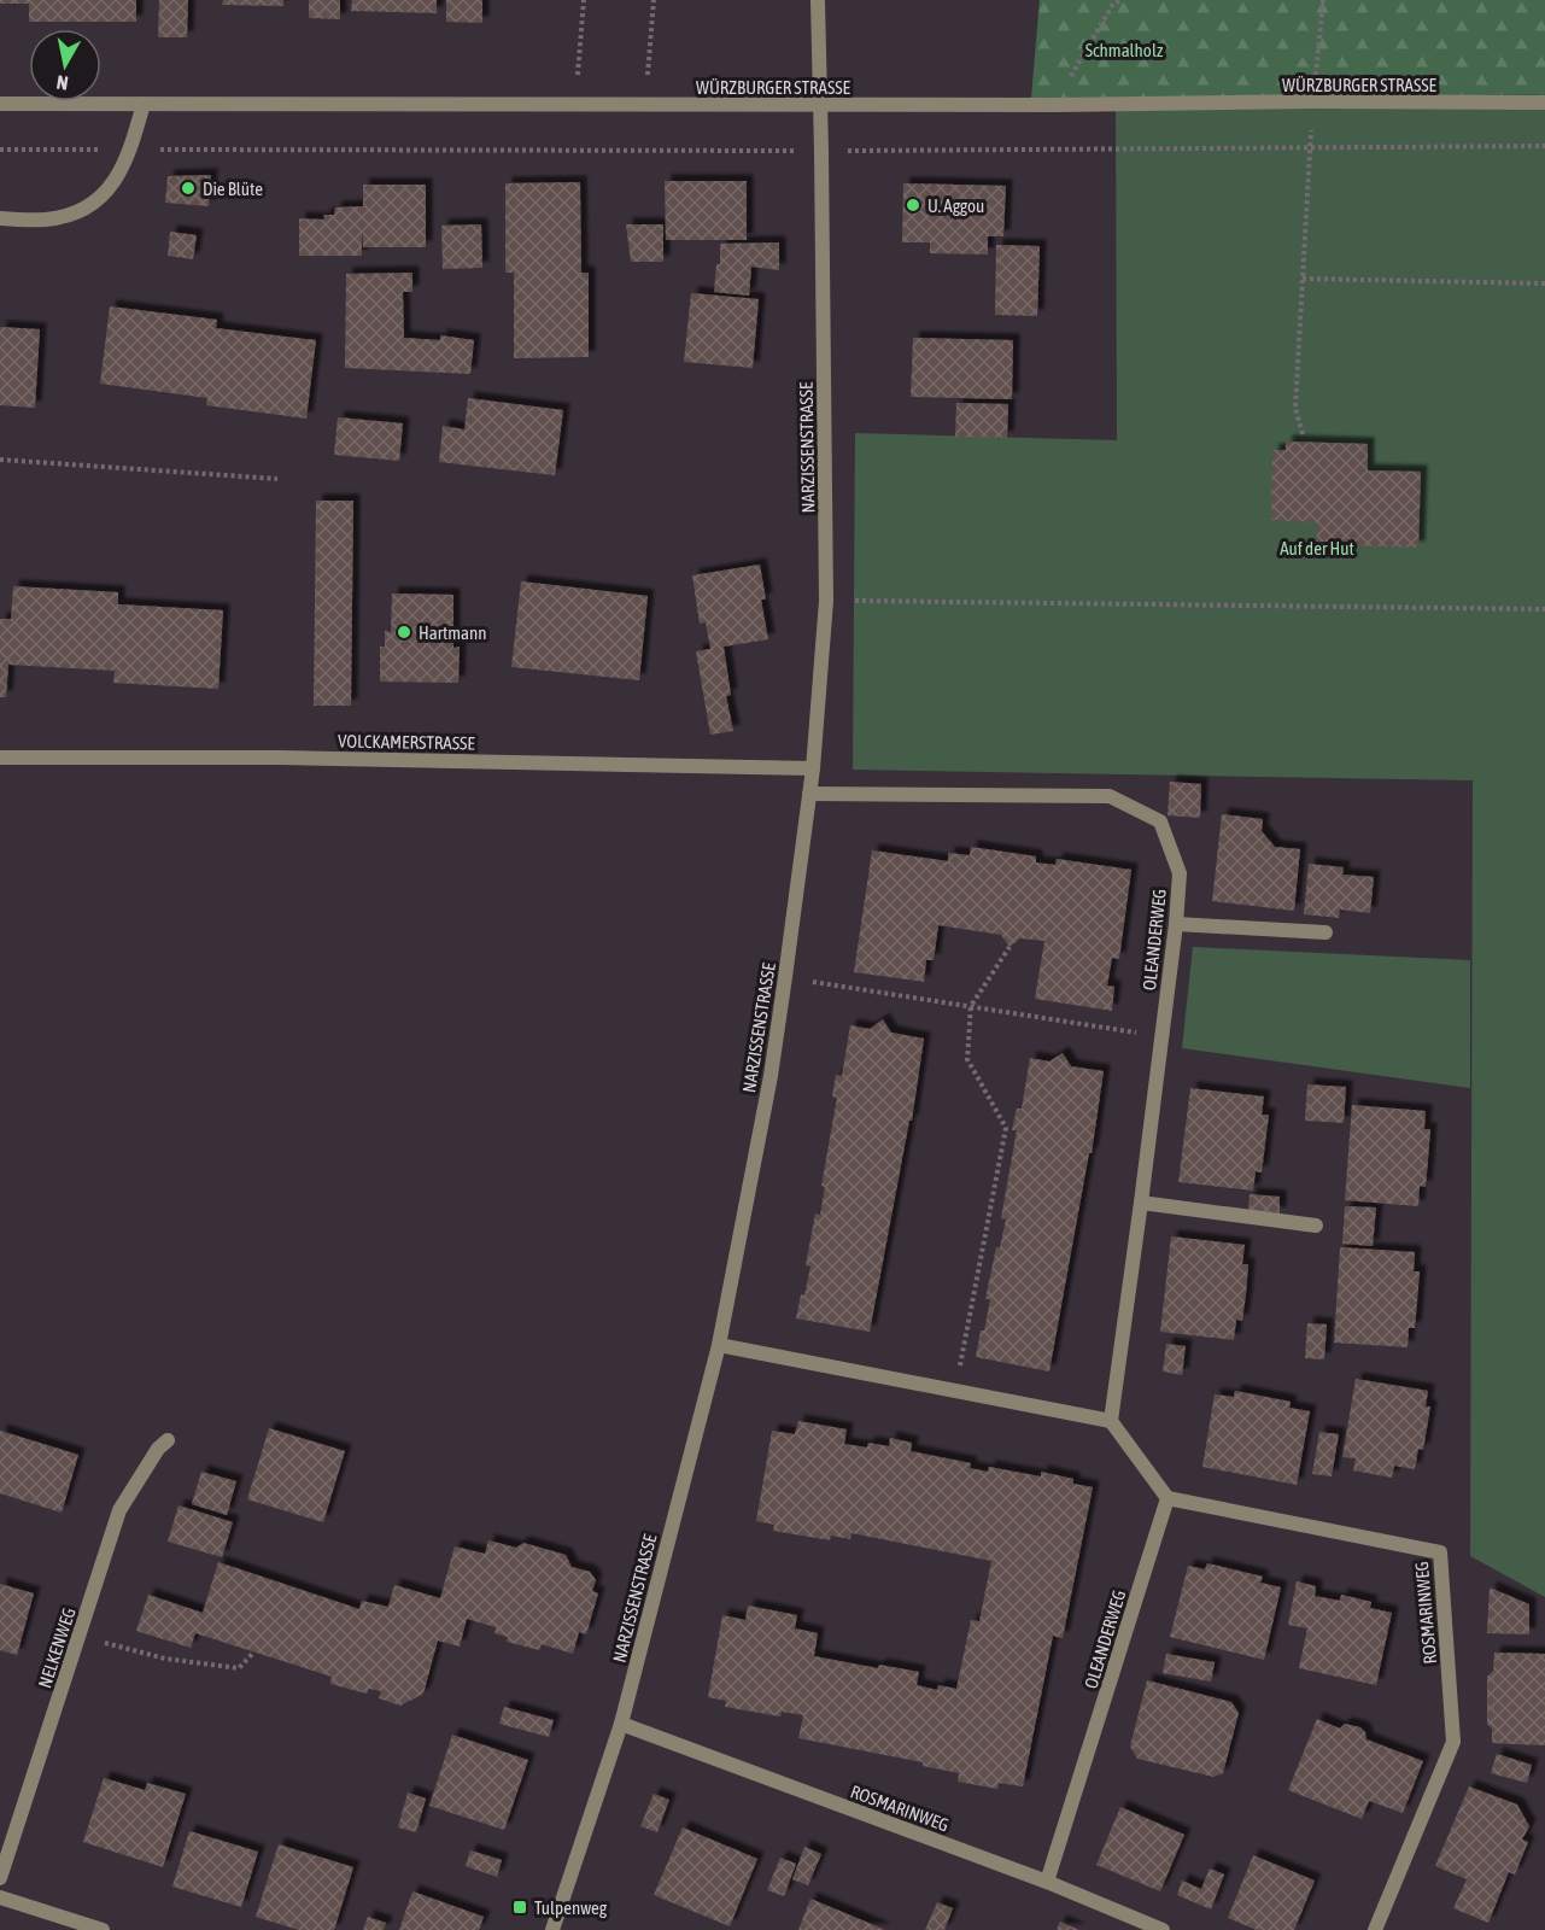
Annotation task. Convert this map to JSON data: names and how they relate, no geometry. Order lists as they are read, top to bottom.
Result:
{
  "streets": {
    "street": [
      "WÜRZBURGER STRASSE",
      "NARZISSENSTRASSE",
      "VOLCKAMERSTRASSE",
      "OLEANDERWEG",
      "ROSMARINWEG",
      "NELKENWEG"
    ]
  },
  "crossings": [
    ["WÜRZBURGER STRASSE", "NARZISSENSTRASSE"],
    ["NARZISSENSTRASSE", "VOLCKAMERSTRASSE"],
    ["NARZISSENSTRASSE", "OLEANDERWEG"],
    ["NARZISSENSTRASSE", "ROSMARINWEG"],
    ["OLEANDERWEG", "ROSMARINWEG"]
  ],
  "parks": ["Schmalholz", "Auf der Hut"],
  "places": {
    "other": ["Die Blüte", "U. Aggou", "Hartmann"],
    "transit": ["Tulpenweg"]
  },
  "north": "bottom"
}
